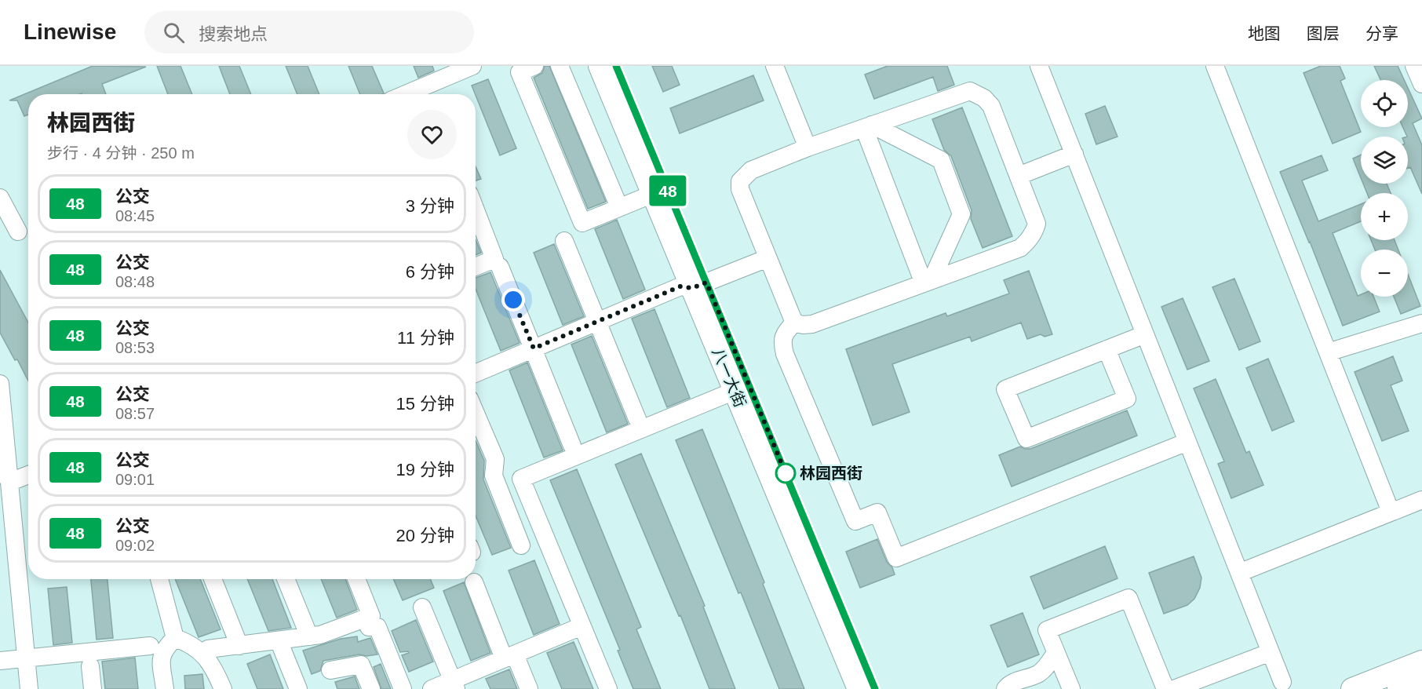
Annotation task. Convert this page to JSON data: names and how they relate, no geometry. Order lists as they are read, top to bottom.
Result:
{
  "streets": {
    "main road": ["八一大街"]
  },
  "places": ["林园西街"],
  "lines": ["bus line 48"],
  "page": {
    "header": "Linewise",
    "search": "搜索地点",
    "nav": ["地图", "图层", "分享"],
    "on_map": "48",
    "map_buttons": ["+", "−"],
    "heading": ["林园西街", "步行 · 4 分钟 · 250 m"],
    "list": [
      {
        "mark": "48",
        "name": "公交",
        "note": "08:45",
        "value": "3 分钟"
      },
      {
        "mark": "48",
        "name": "公交",
        "note": "08:48",
        "value": "6 分钟"
      },
      {
        "mark": "48",
        "name": "公交",
        "note": "08:53",
        "value": "11 分钟"
      },
      {
        "mark": "48",
        "name": "公交",
        "note": "08:57",
        "value": "15 分钟"
      },
      {
        "mark": "48",
        "name": "公交",
        "note": "09:01",
        "value": "19 分钟"
      },
      {
        "mark": "48",
        "name": "公交",
        "note": "09:02",
        "value": "20 分钟"
      }
    ]
  }
}
